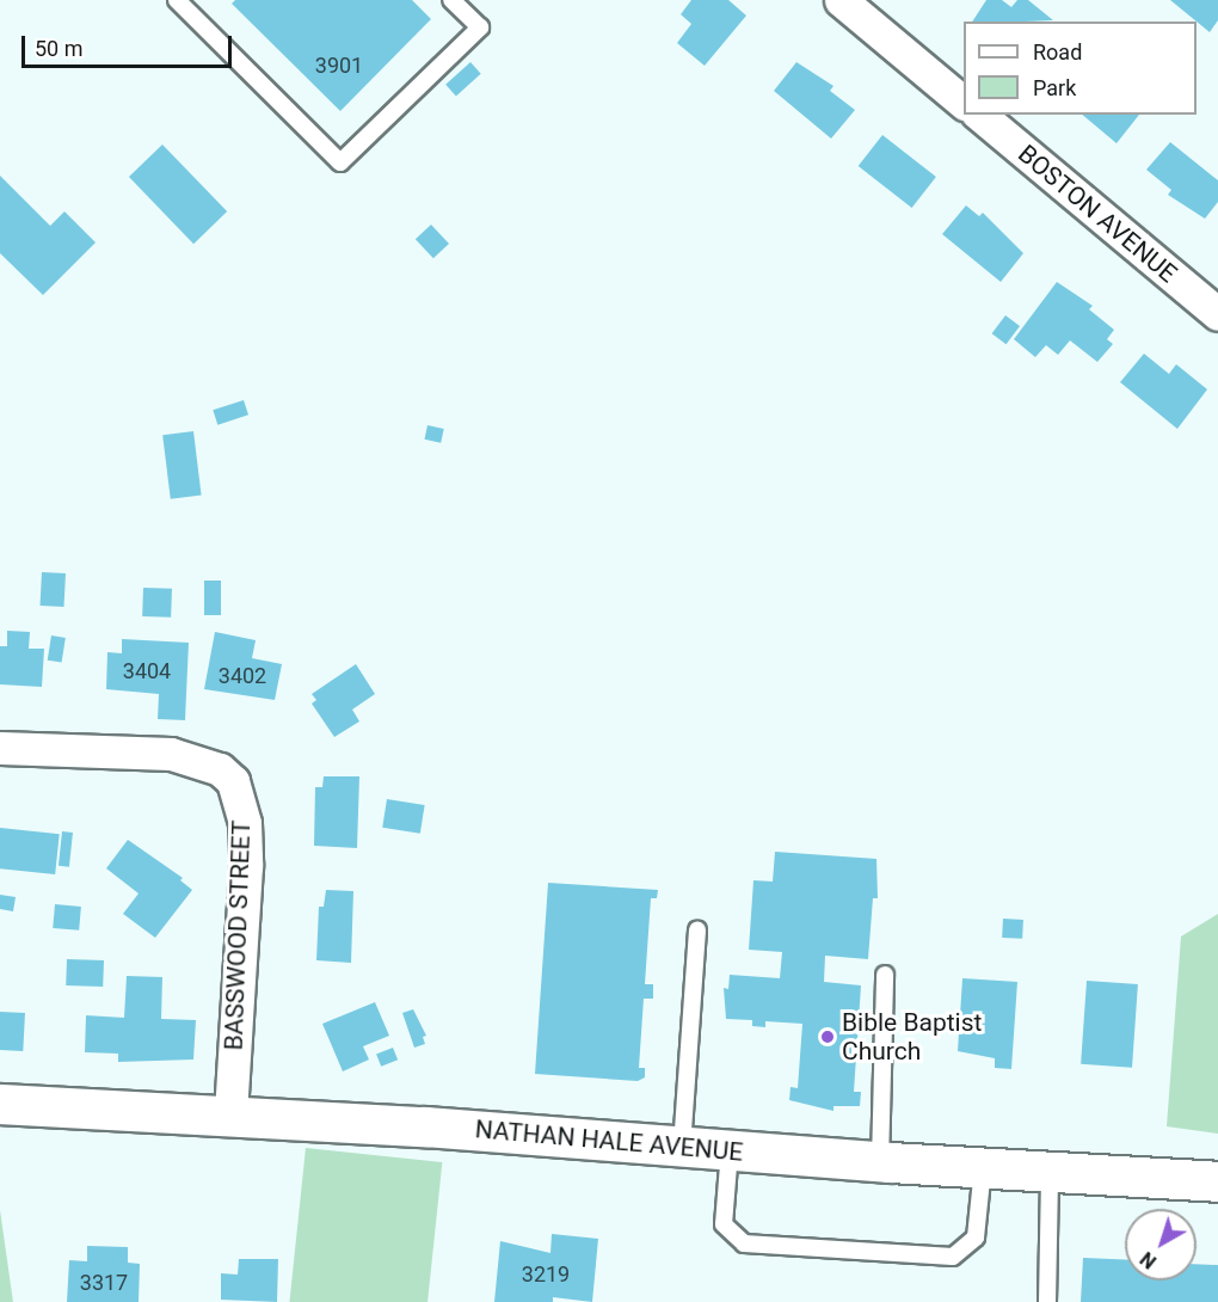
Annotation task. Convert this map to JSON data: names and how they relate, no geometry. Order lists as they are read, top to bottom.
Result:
{
  "streets": {
    "street": ["BOSTON AVENUE", "BASSWOOD STREET", "NATHAN HALE AVENUE"]
  },
  "crossings": [
    ["BASSWOOD STREET", "NATHAN HALE AVENUE"]
  ],
  "places": ["Bible Baptist Church"],
  "house_numbers": [
    "3901",
    "3404",
    "3402",
    "3219",
    "3317"
  ],
  "legend": ["Road", "Park"],
  "scale_bar": "50 m",
  "north": "bottom left"
}
